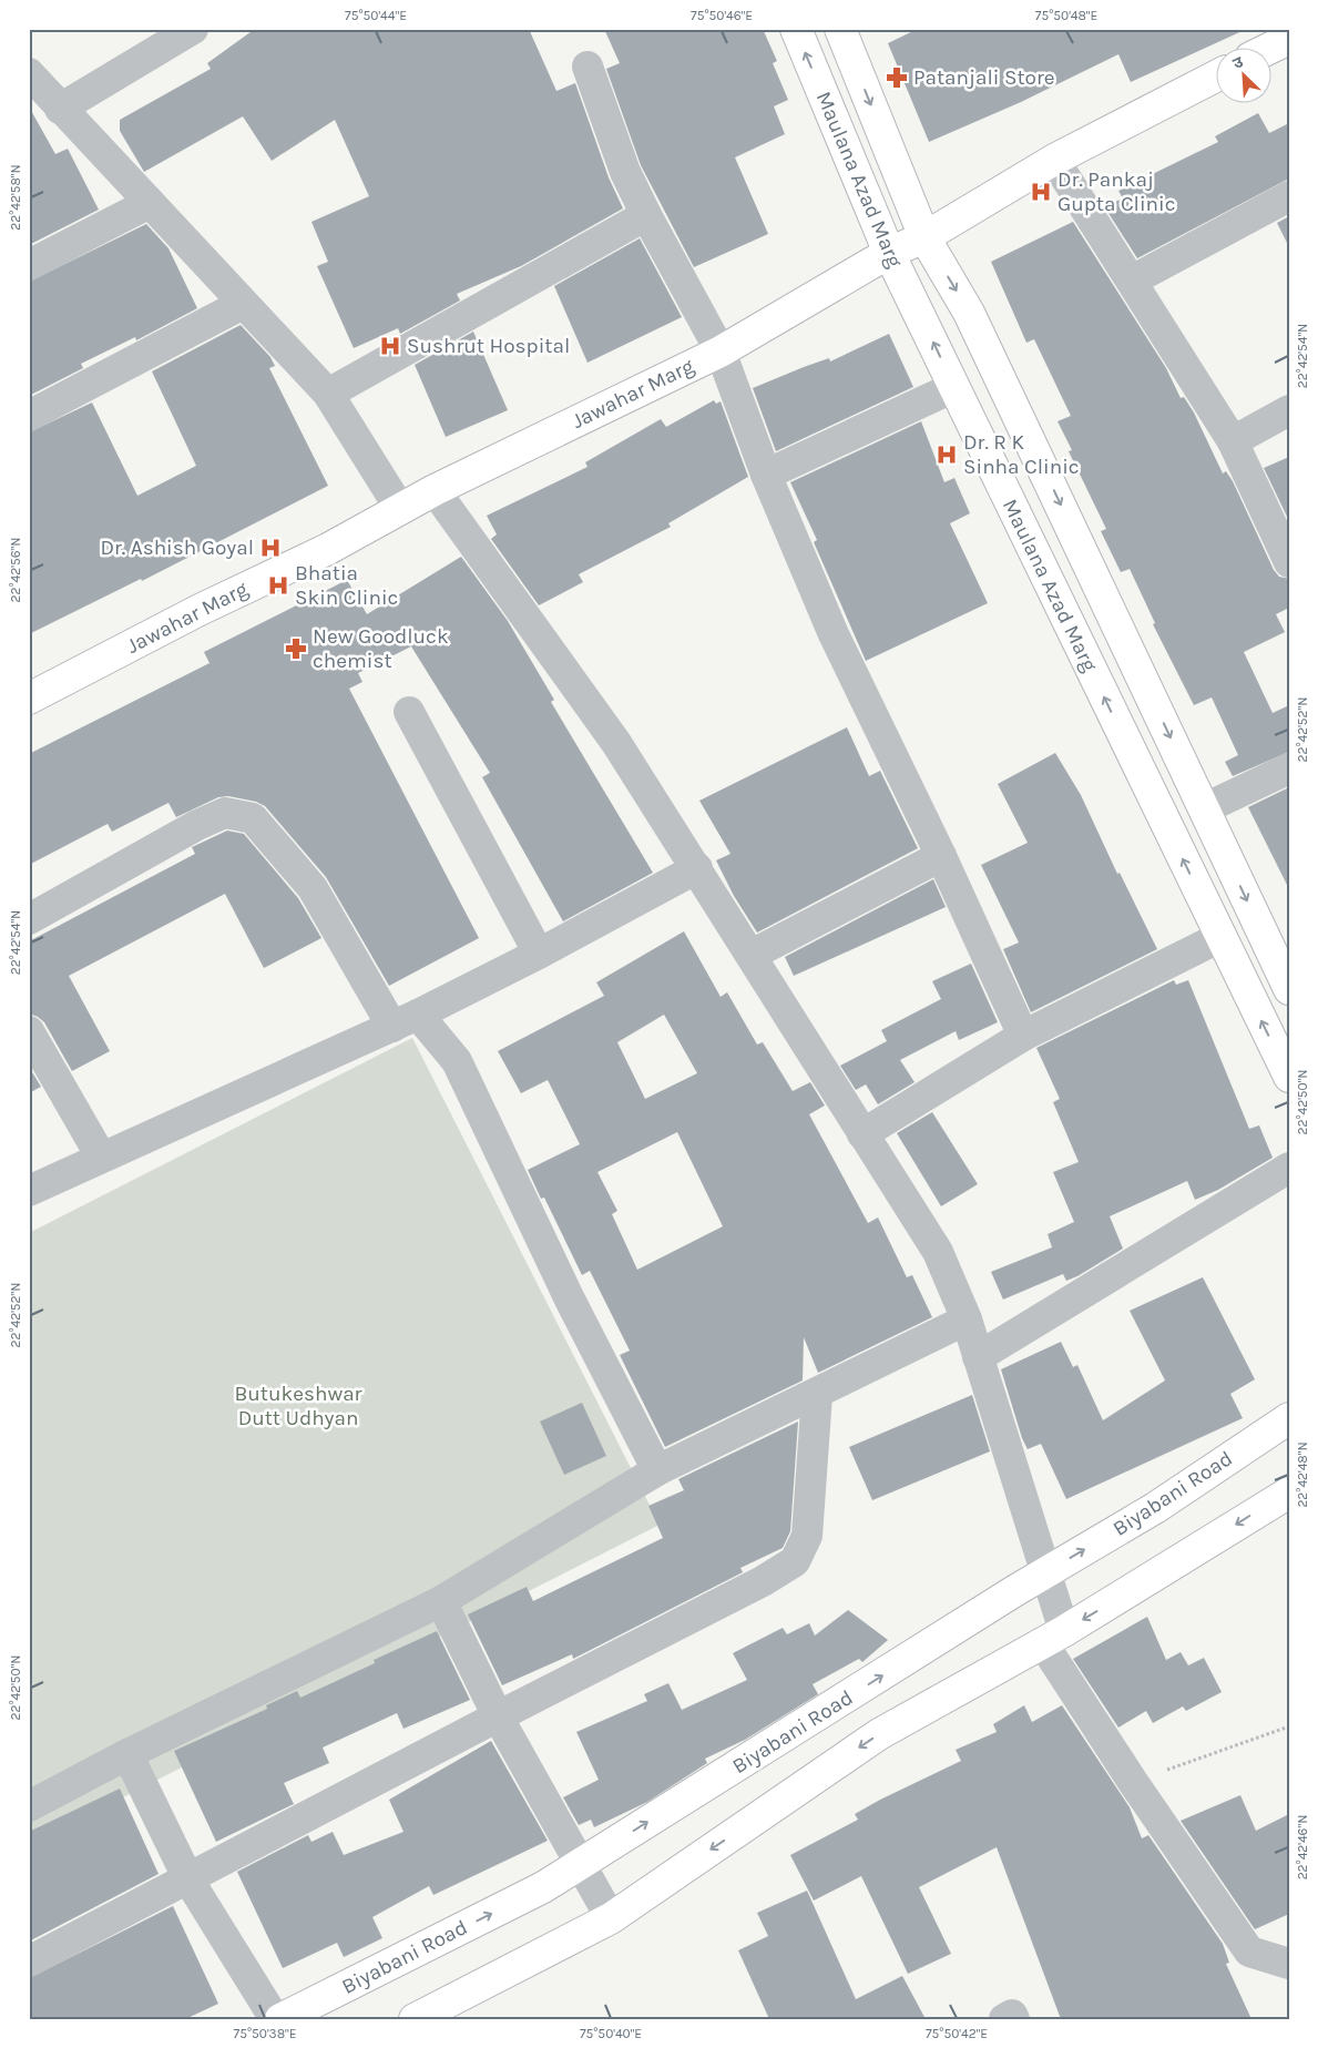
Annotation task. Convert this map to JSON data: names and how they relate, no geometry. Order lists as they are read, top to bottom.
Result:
{
  "streets": {
    "main road": ["Maulana Azad Marg", "Jawahar Marg", "Biyabani Road"]
  },
  "crossings": [
    ["Maulana Azad Marg", "Jawahar Marg"]
  ],
  "parks": ["Butukeshwar Dutt Udhyan"],
  "places": {
    "pharmacy": ["Patanjali Store", "New Goodluck chemist"],
    "hospital": [
      "Dr. Pankaj Gupta Clinic",
      "Sushrut Hospital",
      "Dr. R K Sinha Clinic",
      "Dr. Ashish Goyal",
      "Bhatia Skin Clinic"
    ]
  },
  "north": "top left",
  "coordinates": [
    "75°50'44\"E",
    "75°50'46\"E",
    "75°50'48\"E",
    "22°42'58\"N",
    "22°42'54\"N",
    "22°42'56\"N",
    "22°42'52\"N",
    "22°42'50\"N",
    "22°42'48\"N",
    "22°42'46\"N",
    "75°50'38\"E",
    "75°50'40\"E",
    "75°50'42\"E"
  ]
}
